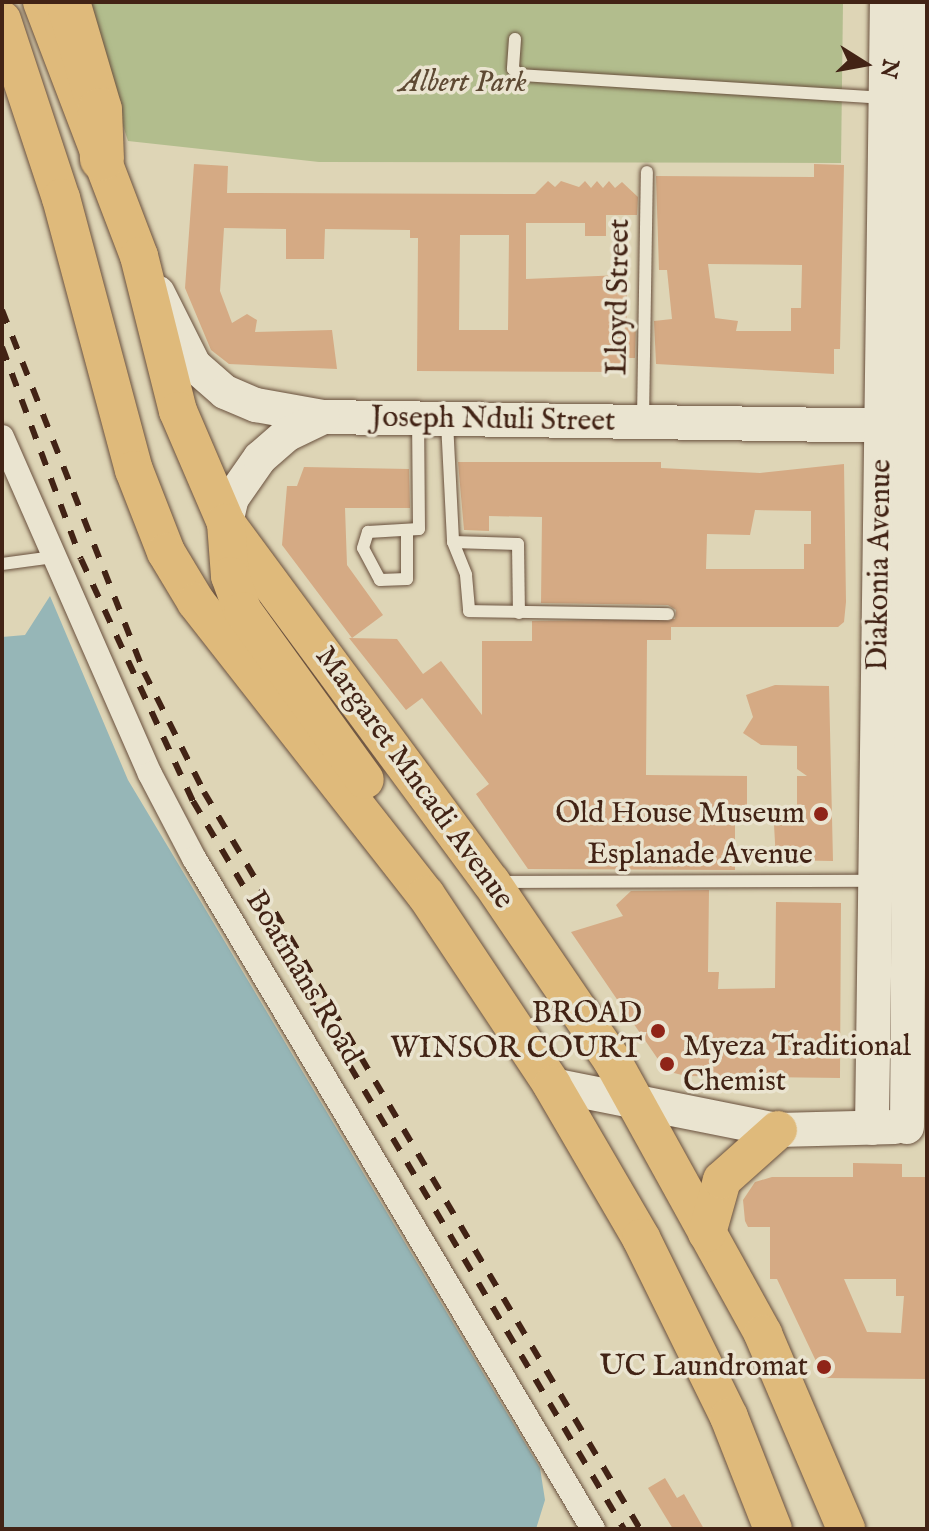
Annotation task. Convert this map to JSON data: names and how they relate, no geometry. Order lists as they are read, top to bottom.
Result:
{
  "streets": {
    "main road": ["Margaret Mncadi Avenue"],
    "street": ["Joseph Nduli Street", "Diakonia Avenue", "Boatmans Road"],
    "lane": ["Lloyd Street", "Esplanade Avenue"]
  },
  "crossings": [
    ["Lloyd Street", "Joseph Nduli Street"],
    ["Joseph Nduli Street", "Diakonia Avenue"],
    ["Joseph Nduli Street", "Margaret Mncadi Avenue"],
    ["Diakonia Avenue", "Esplanade Avenue"],
    ["Margaret Mncadi Avenue", "Esplanade Avenue"]
  ],
  "parks": ["Albert Park"],
  "places": [
    "Old House Museum",
    "BROAD WINSOR COURT",
    "Myeza Traditional Chemist",
    "UC Laundromat"
  ],
  "north": "right"
}
